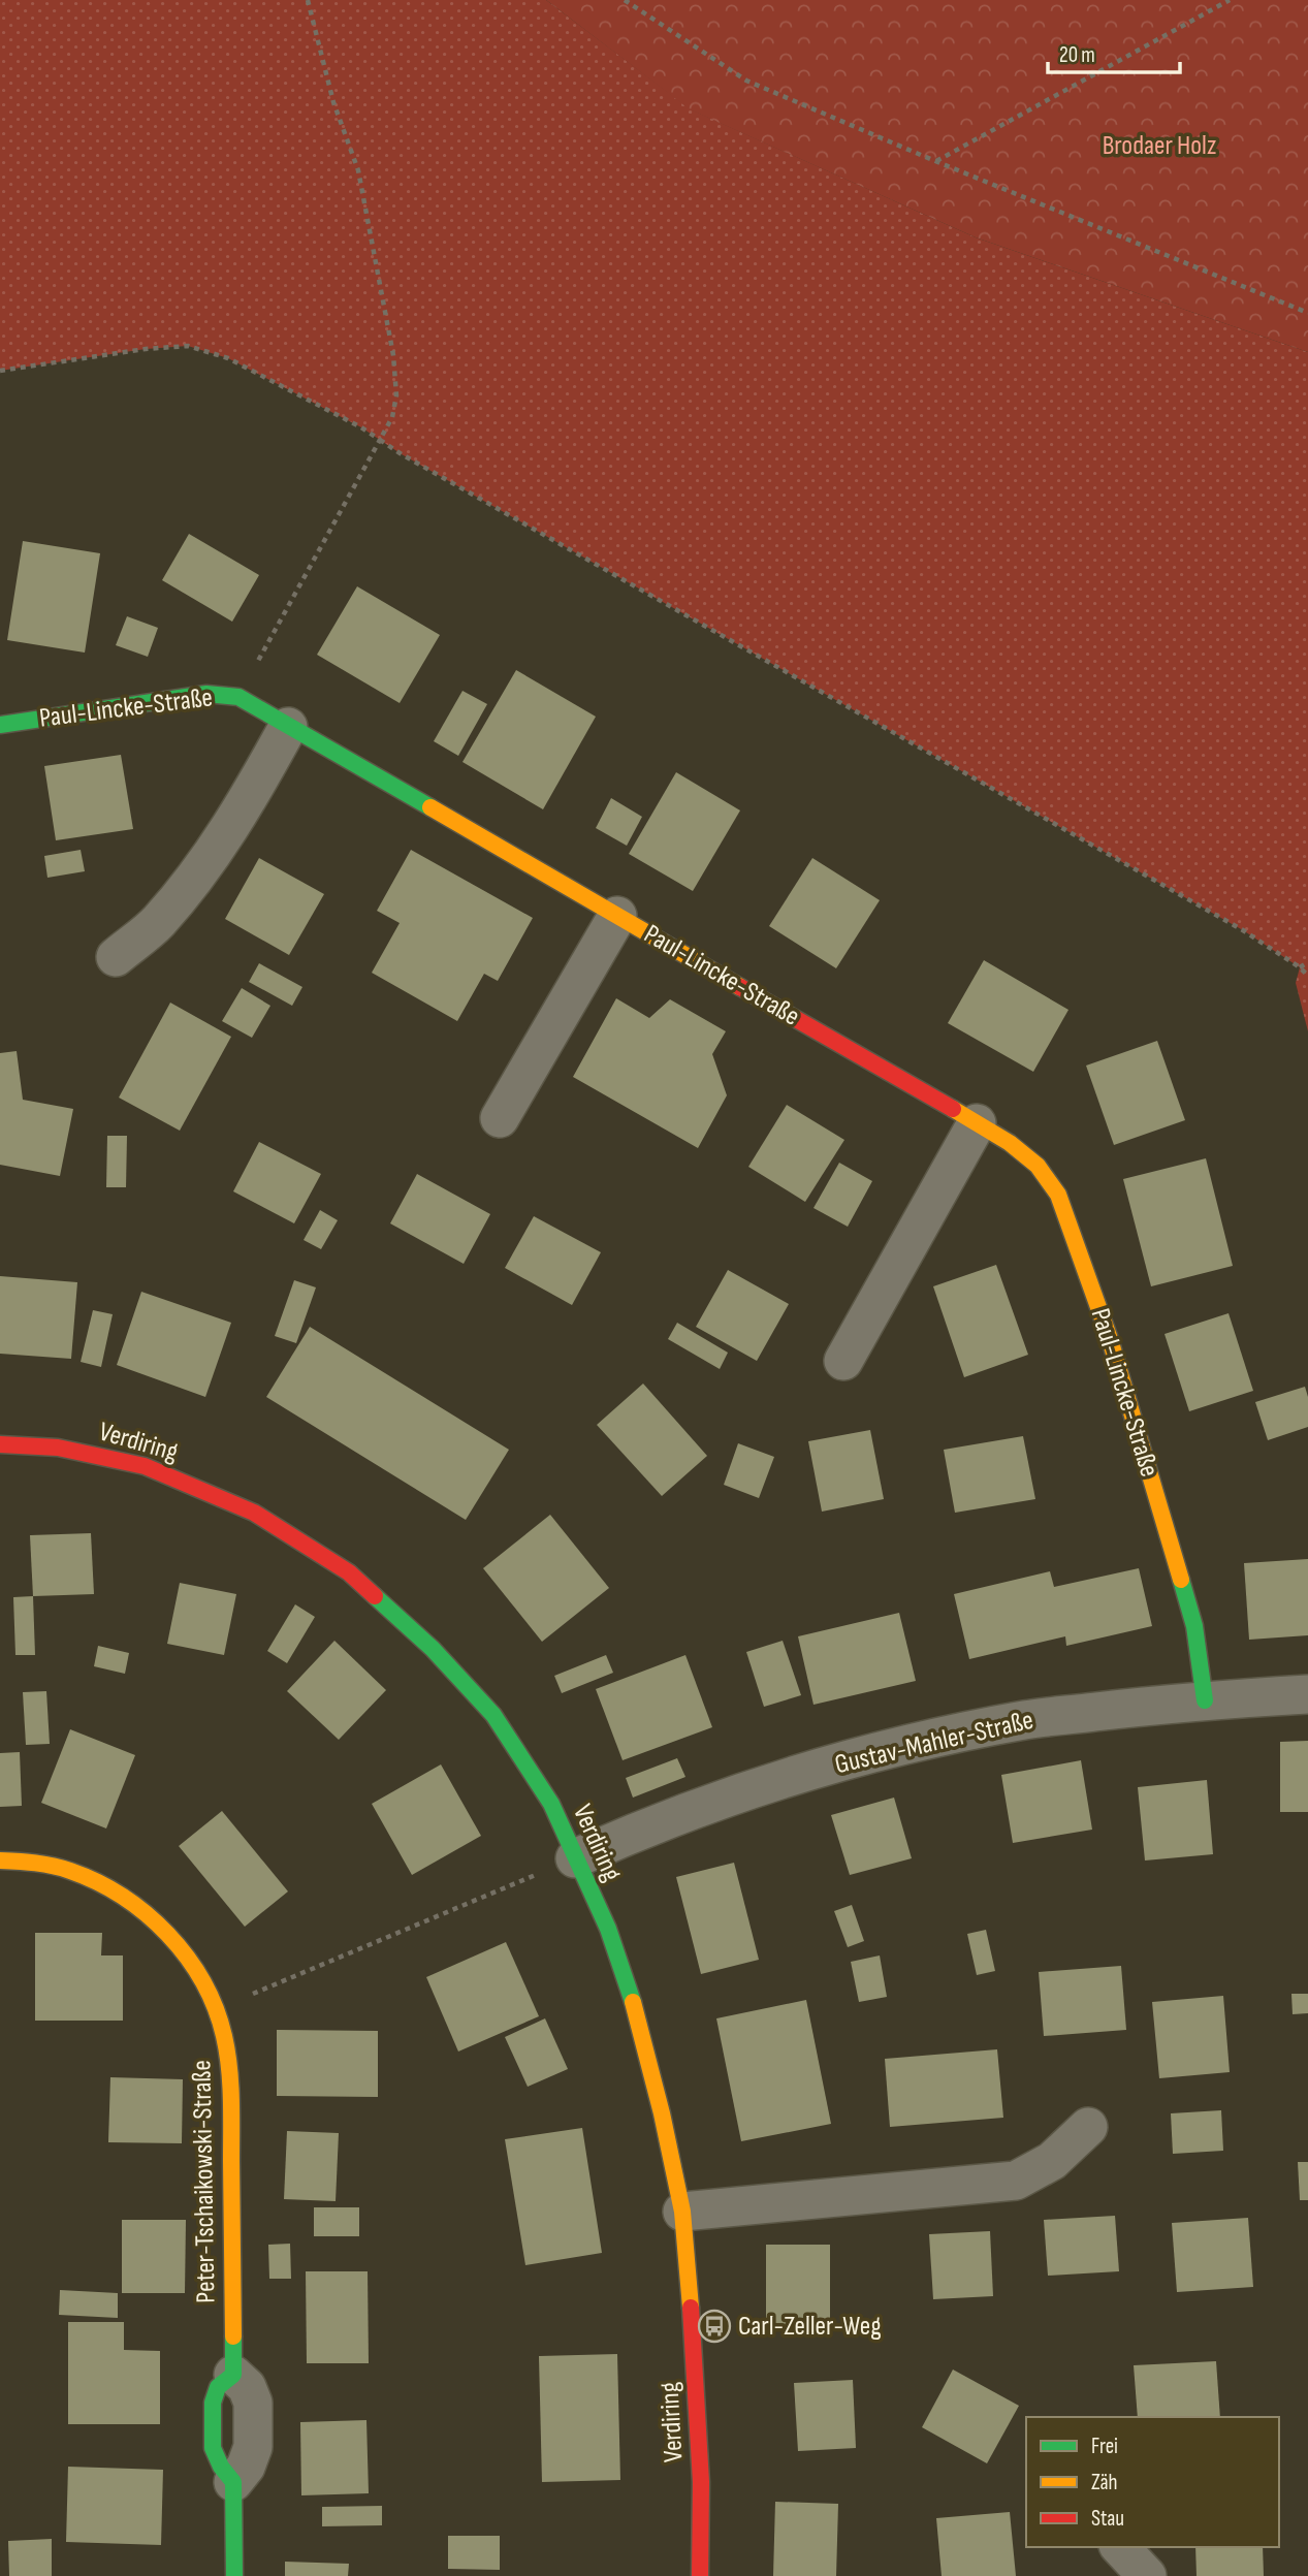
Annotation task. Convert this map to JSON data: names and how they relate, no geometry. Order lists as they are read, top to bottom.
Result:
{
  "streets": {
    "street": [
      "Paul-Lincke-Straße",
      "Verdiring",
      "Gustav-Mahler-Straße",
      "Peter-Tschaikowski-Straße"
    ]
  },
  "crossings": [
    ["Paul-Lincke-Straße", "Gustav-Mahler-Straße"],
    ["Verdiring", "Gustav-Mahler-Straße"]
  ],
  "parks": ["Brodaer Holz"],
  "places": {
    "bus stop": ["Carl-Zeller-Weg"]
  },
  "legend": ["Frei", "Zäh", "Stau"],
  "scale_bar": "20 m"
}
